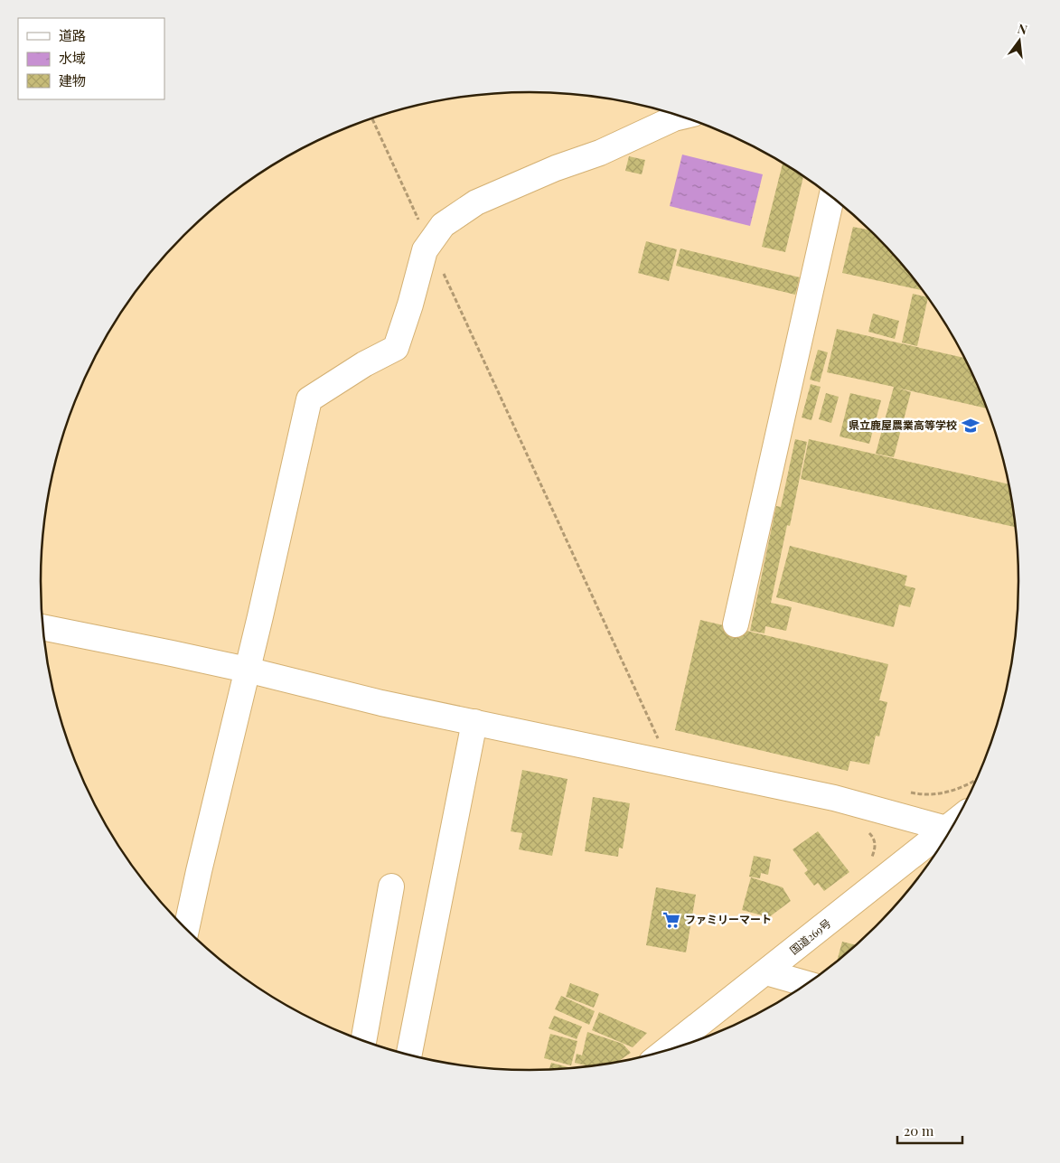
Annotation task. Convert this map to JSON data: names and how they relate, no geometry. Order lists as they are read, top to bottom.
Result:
{
  "streets": {
    "main road": ["国道269号"]
  },
  "places": {
    "school or university": ["県立鹿屋農業高等学校"],
    "supermarket": ["ファミリーマート"]
  },
  "legend": ["道路", "水域", "建物"],
  "scale_bar": "20 m",
  "north": "top"
}
